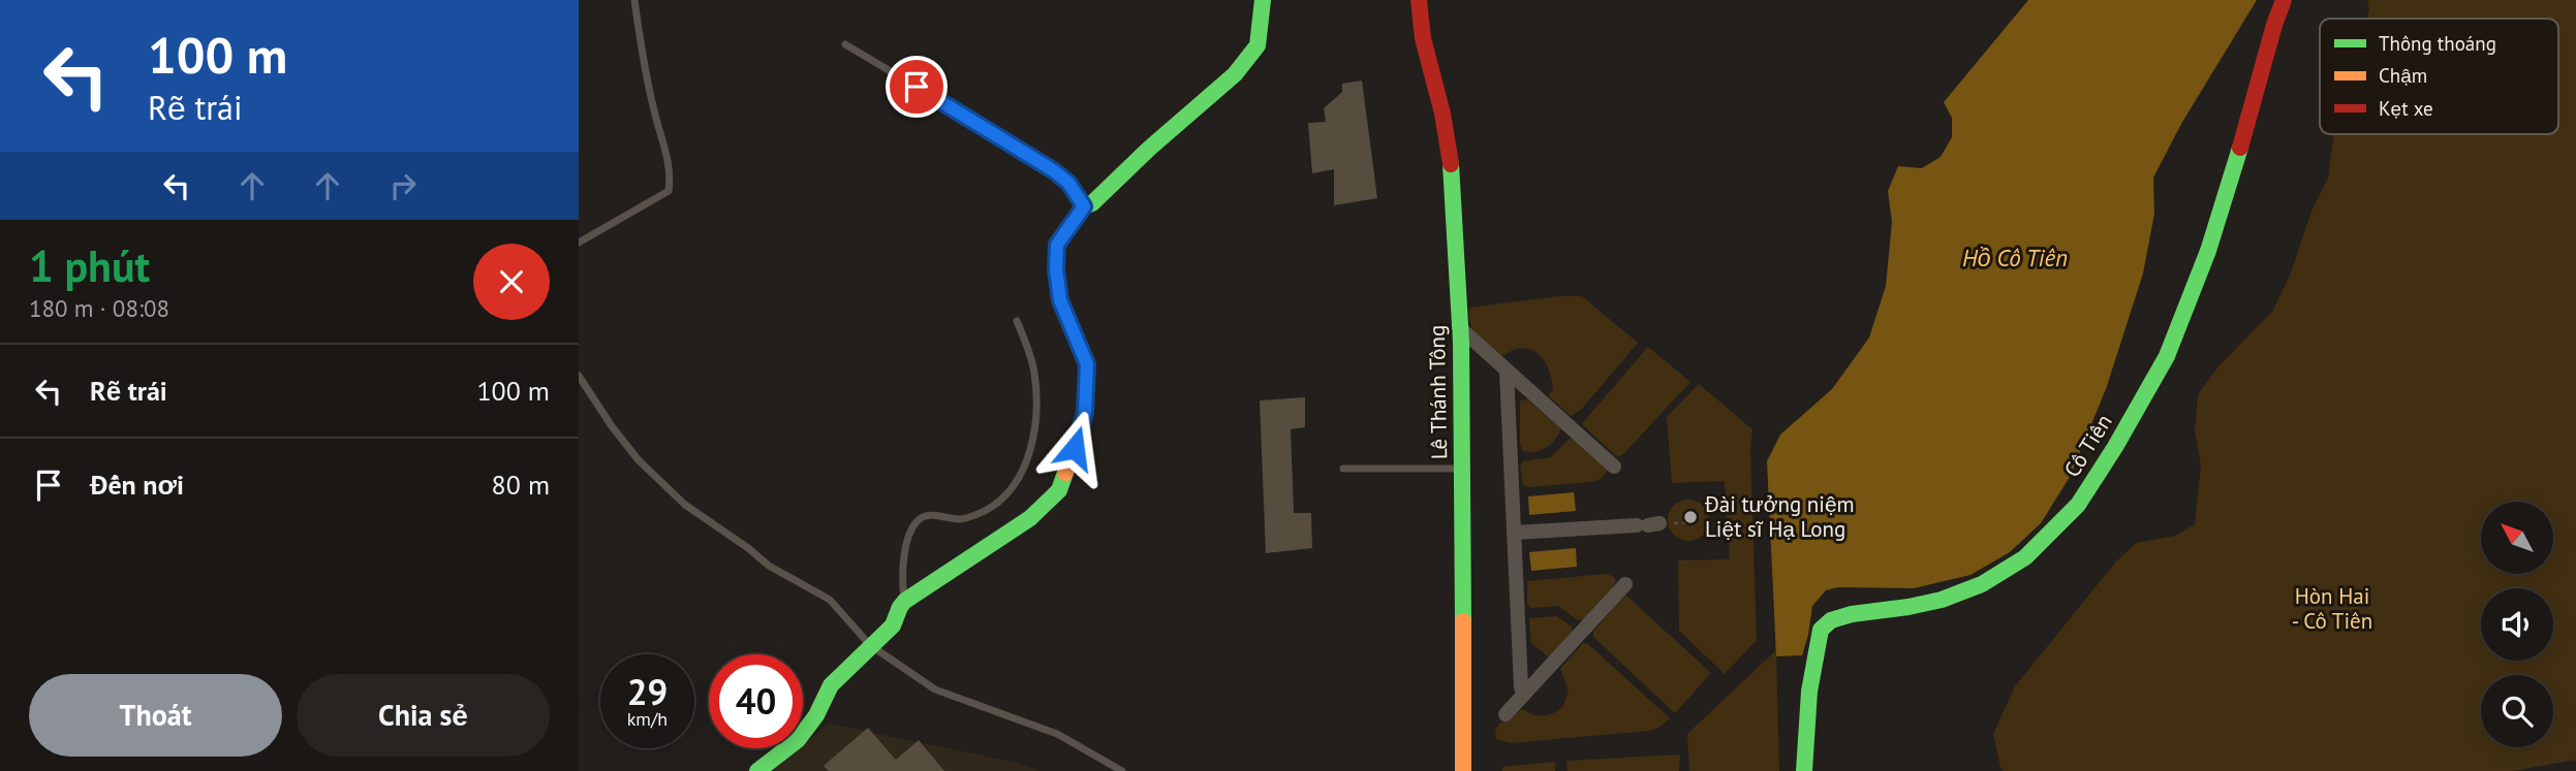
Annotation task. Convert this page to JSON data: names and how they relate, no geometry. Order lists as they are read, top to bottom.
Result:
{
  "streets": {
    "street": ["Lê Thánh Tông", "Cô Tiên"]
  },
  "water": ["Hồ Cô Tiên"],
  "parks": ["Hòn Hai - Cô Tiên"],
  "places": ["Đài tưởng niệm Liệt sĩ Hạ Long"],
  "legend": ["Thông thoáng", "Chậm", "Kẹt xe"],
  "north": "top left",
  "page": {
    "turn": ["100 m", "Rẽ trái"],
    "heading": ["1 phút", "180 m · 08:08"],
    "list": [
      {
        "name": "Rẽ trái",
        "value": "100 m"
      },
      {
        "name": "Đến nơi",
        "value": "80 m"
      }
    ],
    "speed": "29 km/h",
    "limit": "40",
    "buttons": ["Thoát", "Chia sẻ"]
  }
}
